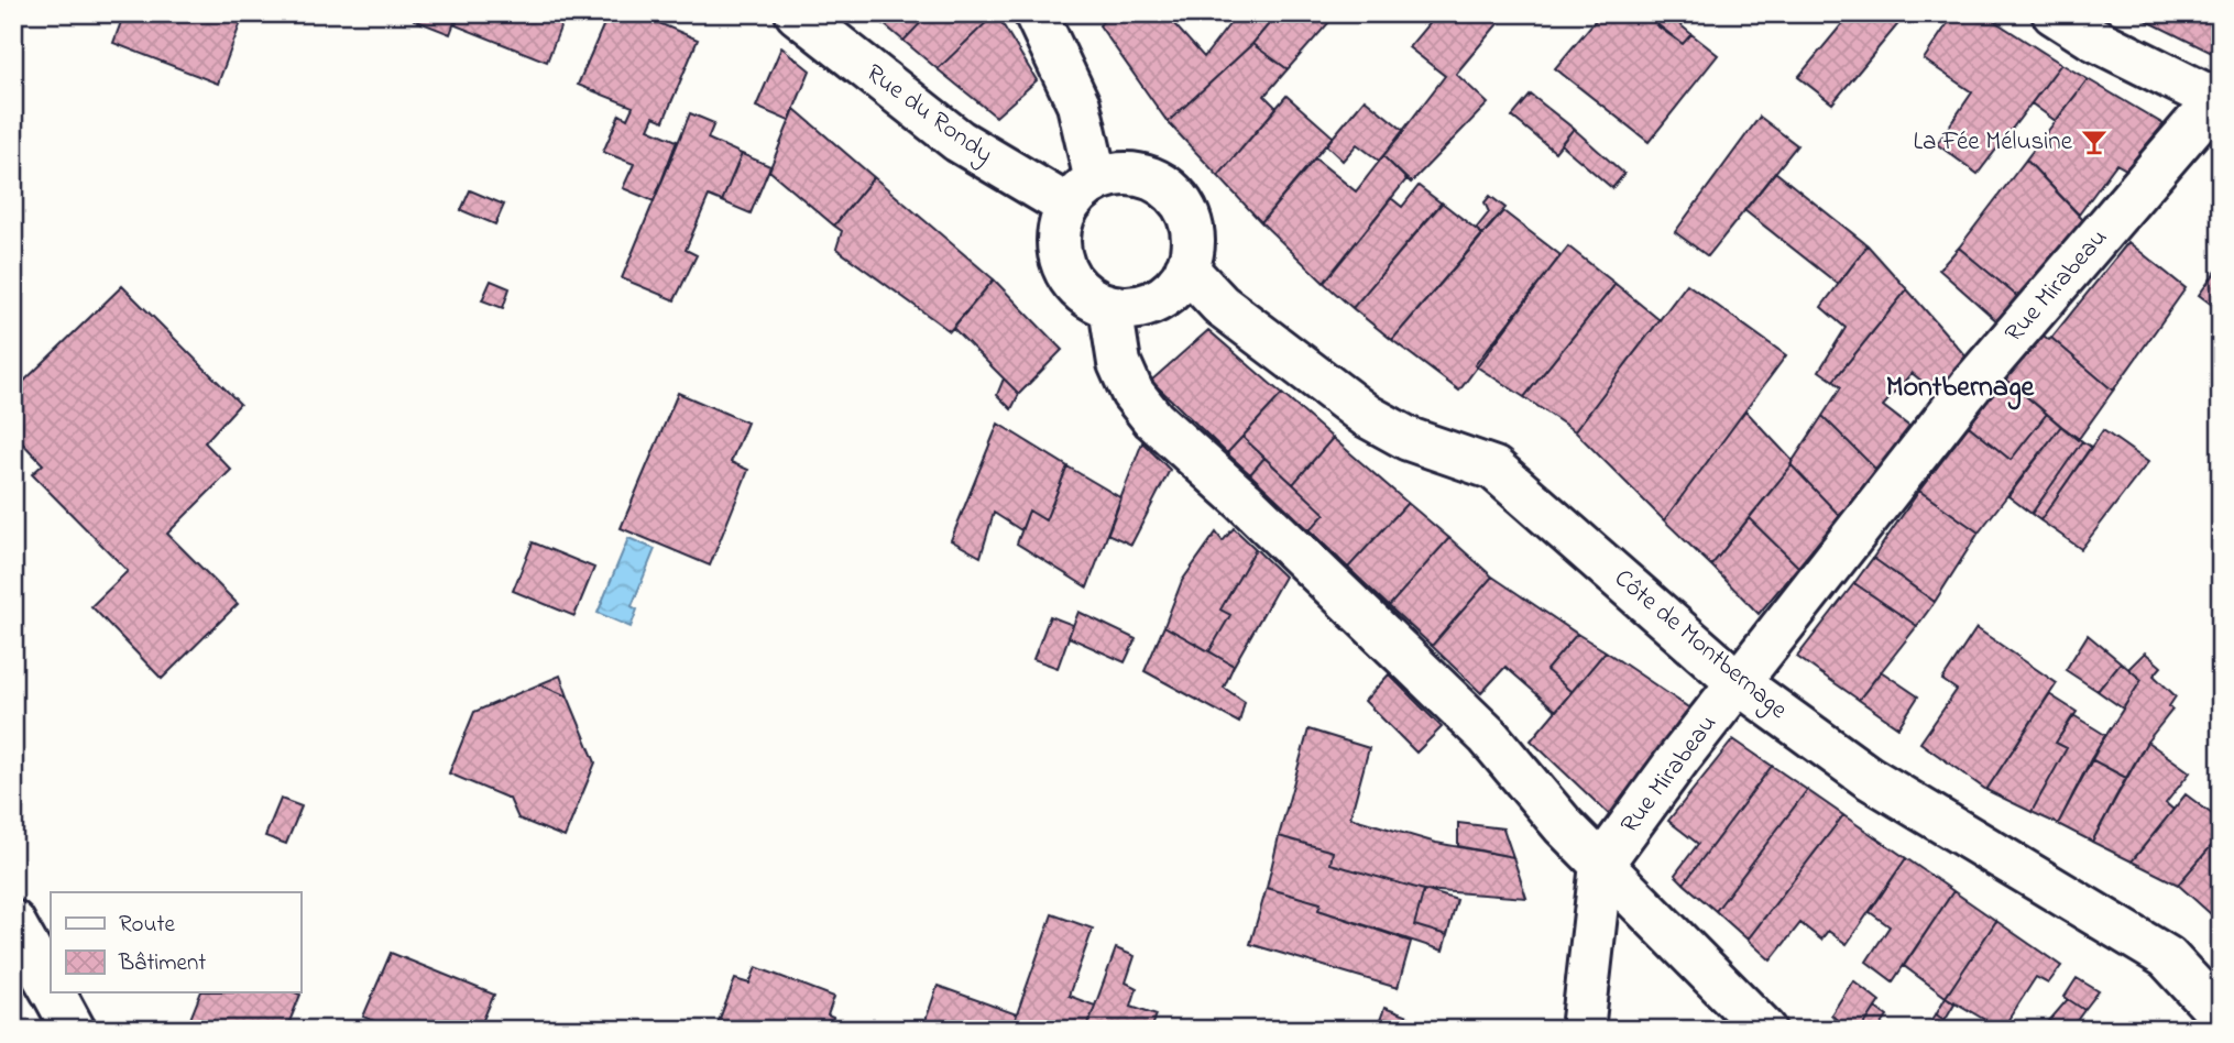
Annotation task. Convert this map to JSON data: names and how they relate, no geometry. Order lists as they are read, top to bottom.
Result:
{
  "streets": {
    "street": ["Rue du Rondy", "Rue Mirabeau", "Côte de Montbernage"]
  },
  "crossings": [
    ["Rue du Rondy", "Côte de Montbernage"],
    ["Rue Mirabeau", "Côte de Montbernage"]
  ],
  "districts": ["Montbernage"],
  "places": {
    "bar": ["La Fée Mélusine"]
  },
  "legend": ["Route", "Bâtiment"]
}
